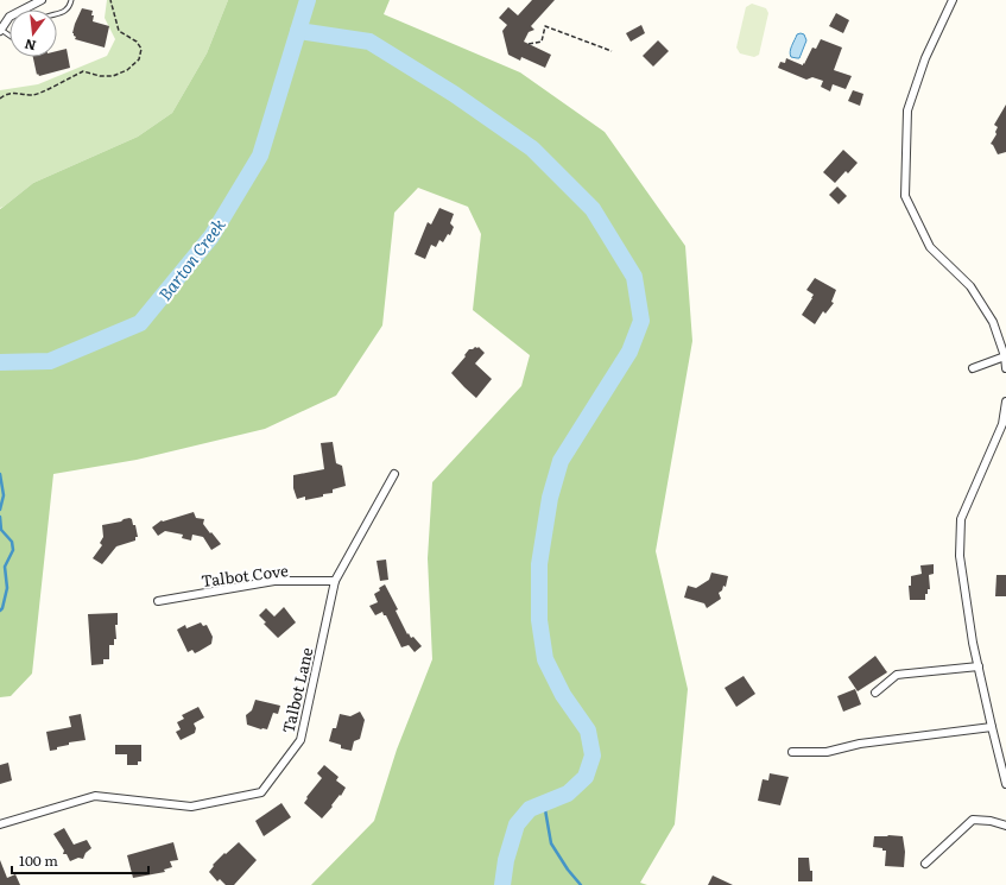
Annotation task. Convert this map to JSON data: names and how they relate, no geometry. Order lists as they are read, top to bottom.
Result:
{
  "streets": {
    "street": ["Talbot Cove", "Talbot Lane"]
  },
  "crossings": [
    ["Talbot Cove", "Talbot Lane"]
  ],
  "water": ["Barton Creek"],
  "scale_bar": "100 m",
  "north": "bottom"
}
